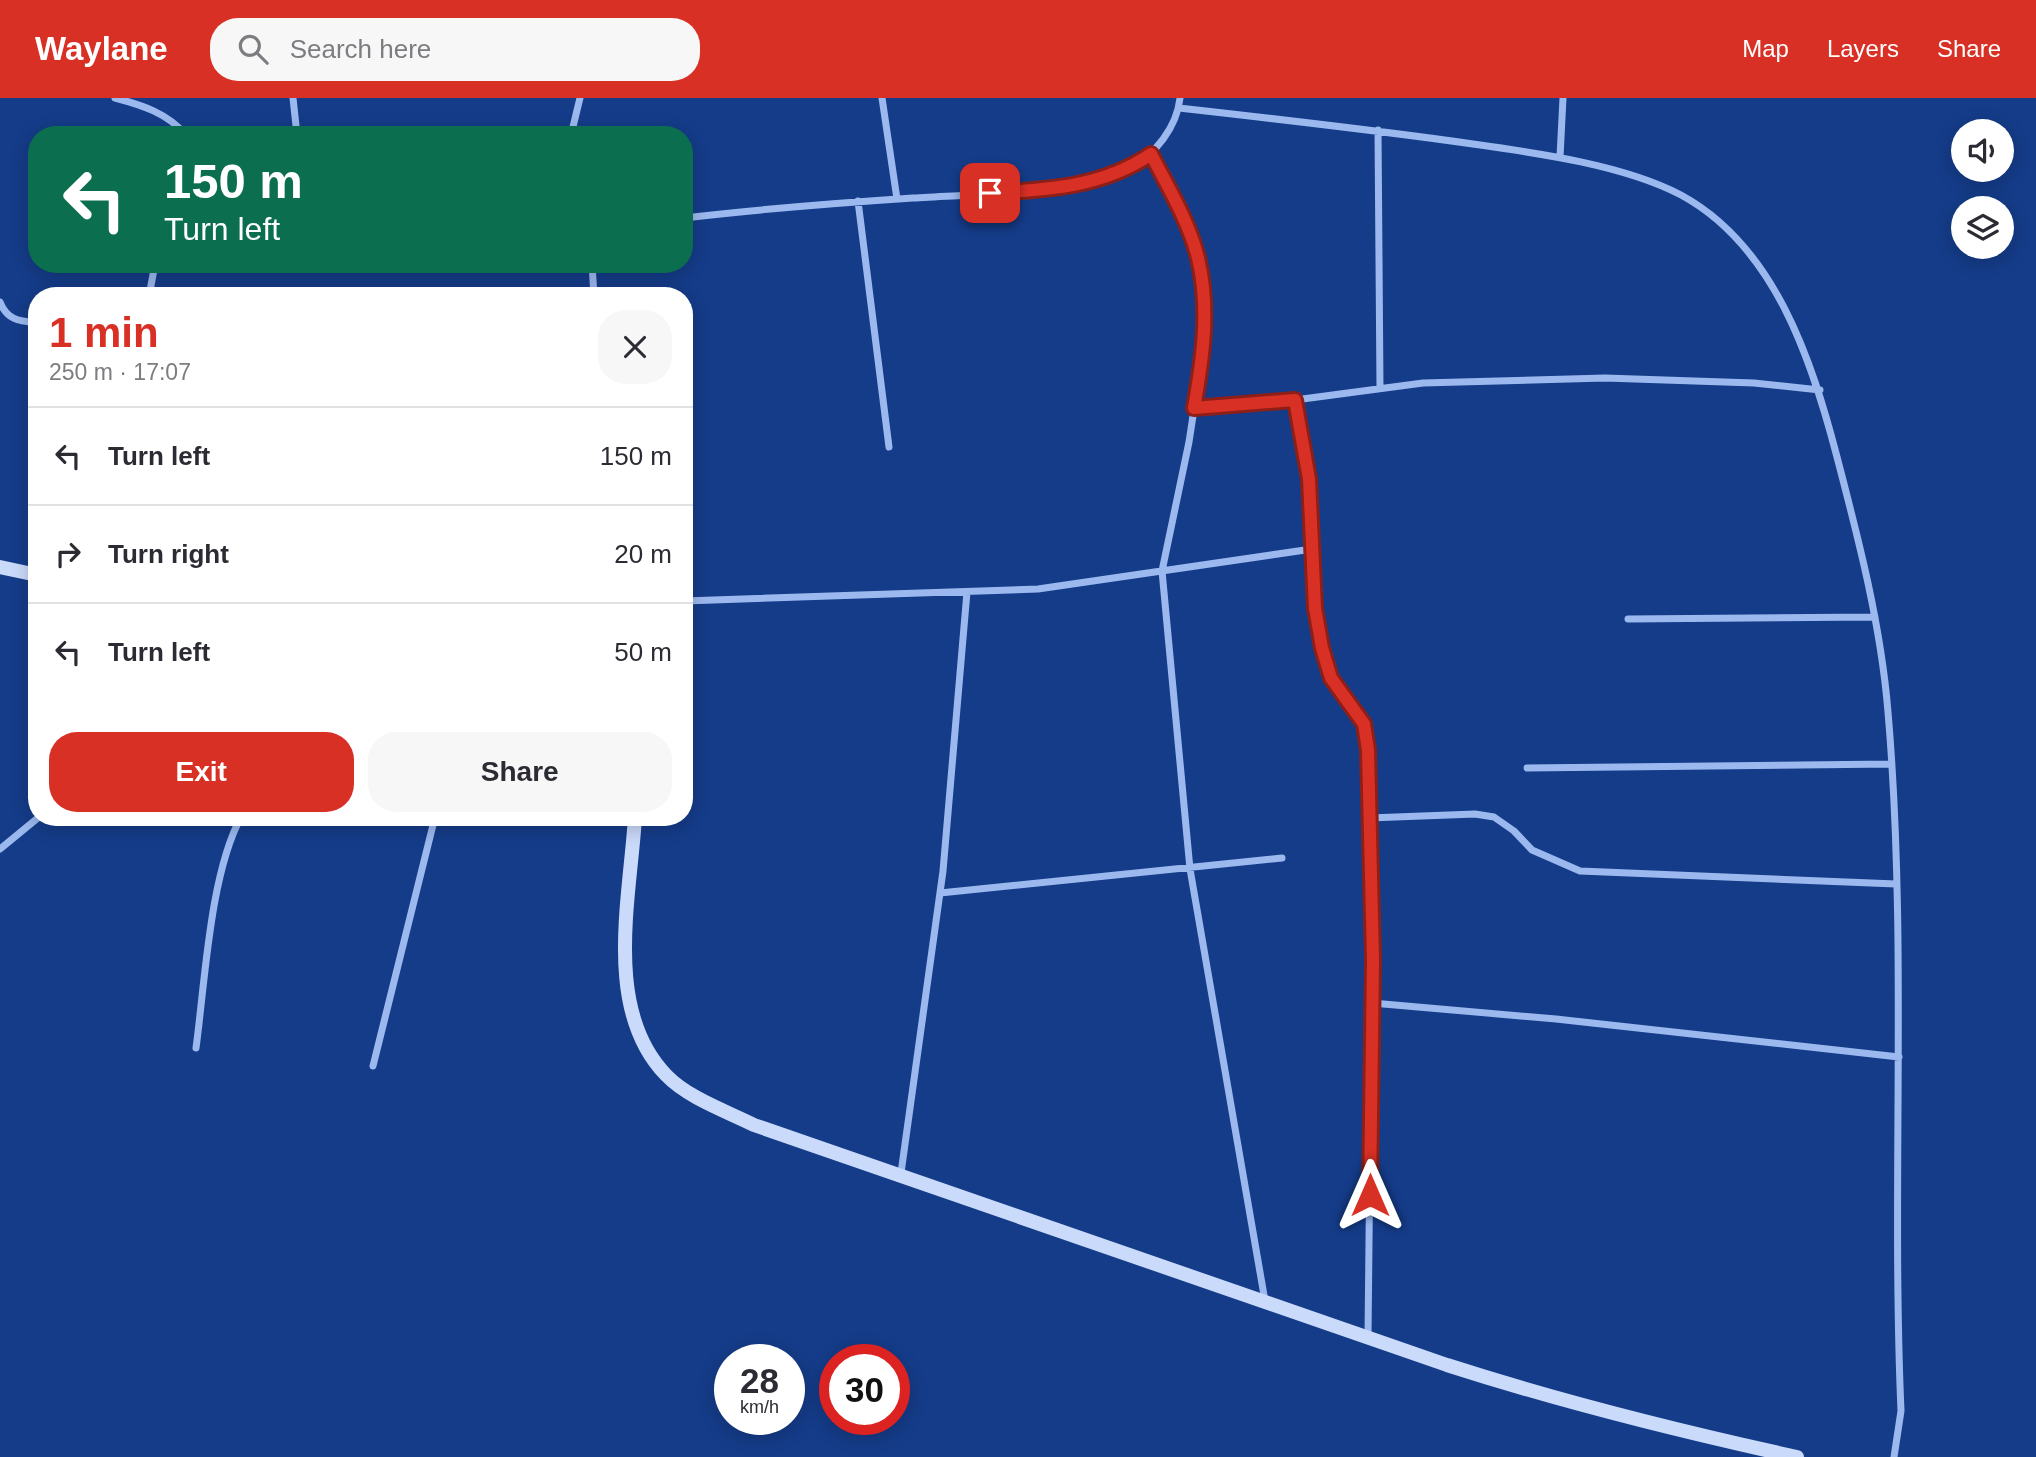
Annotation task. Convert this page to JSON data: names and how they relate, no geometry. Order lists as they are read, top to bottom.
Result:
{
  "page": {
    "header": "Waylane",
    "search": "Search here",
    "nav": ["Map", "Layers", "Share"],
    "turn": ["150 m", "Turn left"],
    "heading": ["1 min", "250 m · 17:07"],
    "list": [
      {
        "name": "Turn left",
        "value": "150 m"
      },
      {
        "name": "Turn right",
        "value": "20 m"
      },
      {
        "name": "Turn left",
        "value": "50 m"
      }
    ],
    "buttons": ["Exit", "Share"],
    "speed": "28 km/h",
    "limit": "30"
  }
}
